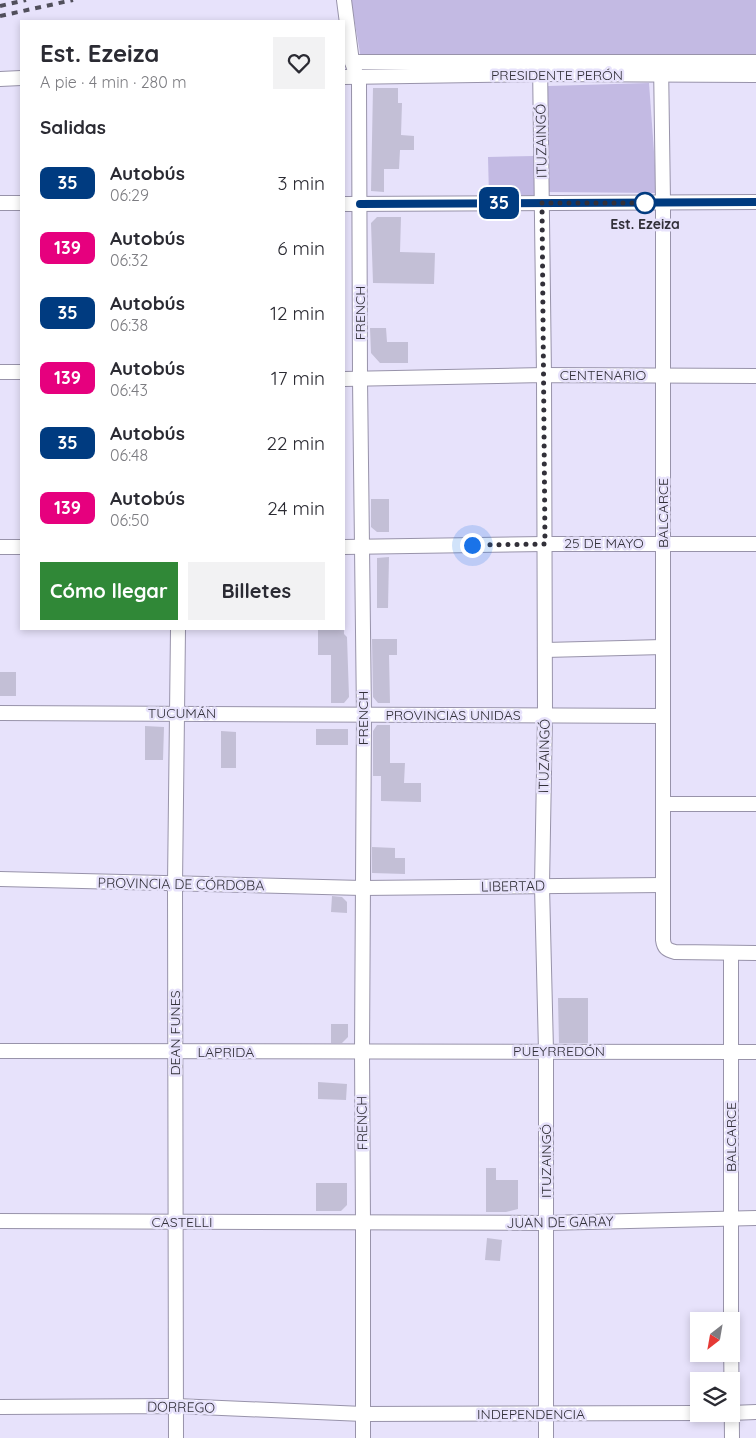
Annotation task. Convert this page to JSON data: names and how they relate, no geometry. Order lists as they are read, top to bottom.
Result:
{
  "streets": {
    "street": [
      "PRESIDENTE PERÓN",
      "ITUZAINGÓ",
      "FRENCH",
      "CENTENARIO",
      "BALCARCE",
      "25 DE MAYO",
      "TUCUMÁN",
      "PROVINCIAS UNIDAS",
      "PROVINCIA DE CÓRDOBA",
      "LIBERTAD",
      "DEAN FUNES",
      "PUEYRREDÓN",
      "LAPRIDA",
      "CASTELLI",
      "JUAN DE GARAY",
      "DORREGO",
      "INDEPENDENCIA"
    ]
  },
  "crossings": [
    ["PRESIDENTE PERÓN", "ITUZAINGÓ"],
    ["PRESIDENTE PERÓN", "FRENCH"],
    ["PRESIDENTE PERÓN", "BALCARCE"],
    ["ITUZAINGÓ", "CENTENARIO"],
    ["ITUZAINGÓ", "25 DE MAYO"],
    ["ITUZAINGÓ", "PROVINCIAS UNIDAS"],
    ["ITUZAINGÓ", "LIBERTAD"],
    ["ITUZAINGÓ", "PUEYRREDÓN"],
    ["ITUZAINGÓ", "JUAN DE GARAY"],
    ["ITUZAINGÓ", "INDEPENDENCIA"],
    ["FRENCH", "CENTENARIO"],
    ["FRENCH", "25 DE MAYO"],
    ["FRENCH", "TUCUMÁN"],
    ["FRENCH", "PROVINCIAS UNIDAS"],
    ["FRENCH", "PROVINCIA DE CÓRDOBA"],
    ["FRENCH", "LIBERTAD"],
    ["FRENCH", "PUEYRREDÓN"],
    ["FRENCH", "LAPRIDA"],
    ["FRENCH", "CASTELLI"],
    ["FRENCH", "JUAN DE GARAY"],
    ["FRENCH", "DORREGO"],
    ["FRENCH", "INDEPENDENCIA"],
    ["CENTENARIO", "BALCARCE"],
    ["BALCARCE", "25 DE MAYO"],
    ["BALCARCE", "PROVINCIAS UNIDAS"],
    ["BALCARCE", "LIBERTAD"],
    ["BALCARCE", "PUEYRREDÓN"],
    ["BALCARCE", "JUAN DE GARAY"],
    ["TUCUMÁN", "PROVINCIAS UNIDAS"],
    ["TUCUMÁN", "DEAN FUNES"],
    ["PROVINCIA DE CÓRDOBA", "LIBERTAD"],
    ["PROVINCIA DE CÓRDOBA", "DEAN FUNES"],
    ["DEAN FUNES", "LAPRIDA"],
    ["DEAN FUNES", "CASTELLI"],
    ["DEAN FUNES", "DORREGO"],
    ["PUEYRREDÓN", "LAPRIDA"],
    ["CASTELLI", "JUAN DE GARAY"],
    ["DORREGO", "INDEPENDENCIA"]
  ],
  "places": ["Est. Ezeiza"],
  "lines": ["bus line 35"],
  "north": "bottom left",
  "page": {
    "on_map": "35",
    "heading": [
      ["Est. Ezeiza", "A pie · 4 min · 280 m"],
      "Salidas"
    ],
    "list": [
      {
        "mark": "35",
        "name": "Autobús",
        "note": "06:29",
        "value": "3 min"
      },
      {
        "mark": "139",
        "name": "Autobús",
        "note": "06:32",
        "value": "6 min"
      },
      {
        "mark": "35",
        "name": "Autobús",
        "note": "06:38",
        "value": "12 min"
      },
      {
        "mark": "139",
        "name": "Autobús",
        "note": "06:43",
        "value": "17 min"
      },
      {
        "mark": "35",
        "name": "Autobús",
        "note": "06:48",
        "value": "22 min"
      },
      {
        "mark": "139",
        "name": "Autobús",
        "note": "06:50",
        "value": "24 min"
      }
    ],
    "buttons": ["Cómo llegar", "Billetes"]
  }
}
